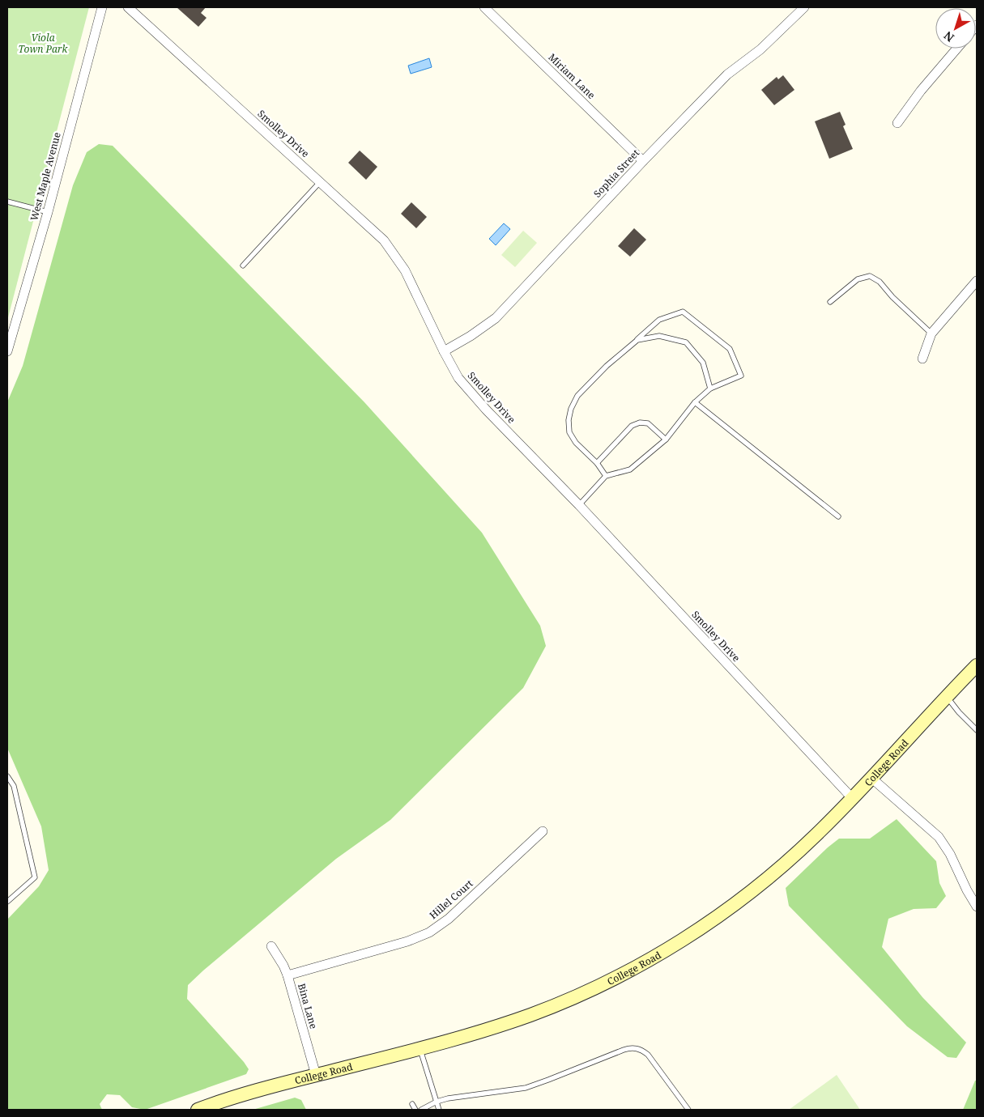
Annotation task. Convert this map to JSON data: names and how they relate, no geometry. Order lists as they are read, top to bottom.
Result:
{
  "streets": {
    "street": [
      "Miriam Lane",
      "Smolley Drive",
      "Sophia Street",
      "West Maple Avenue",
      "College Road",
      "Hillel Court",
      "Bina Lane"
    ]
  },
  "crossings": [
    ["Miriam Lane", "Sophia Street"],
    ["Smolley Drive", "Sophia Street"],
    ["Smolley Drive", "College Road"],
    ["College Road", "Bina Lane"],
    ["Hillel Court", "Bina Lane"]
  ],
  "parks": ["Viola Town Park"],
  "north": "bottom left"
}
